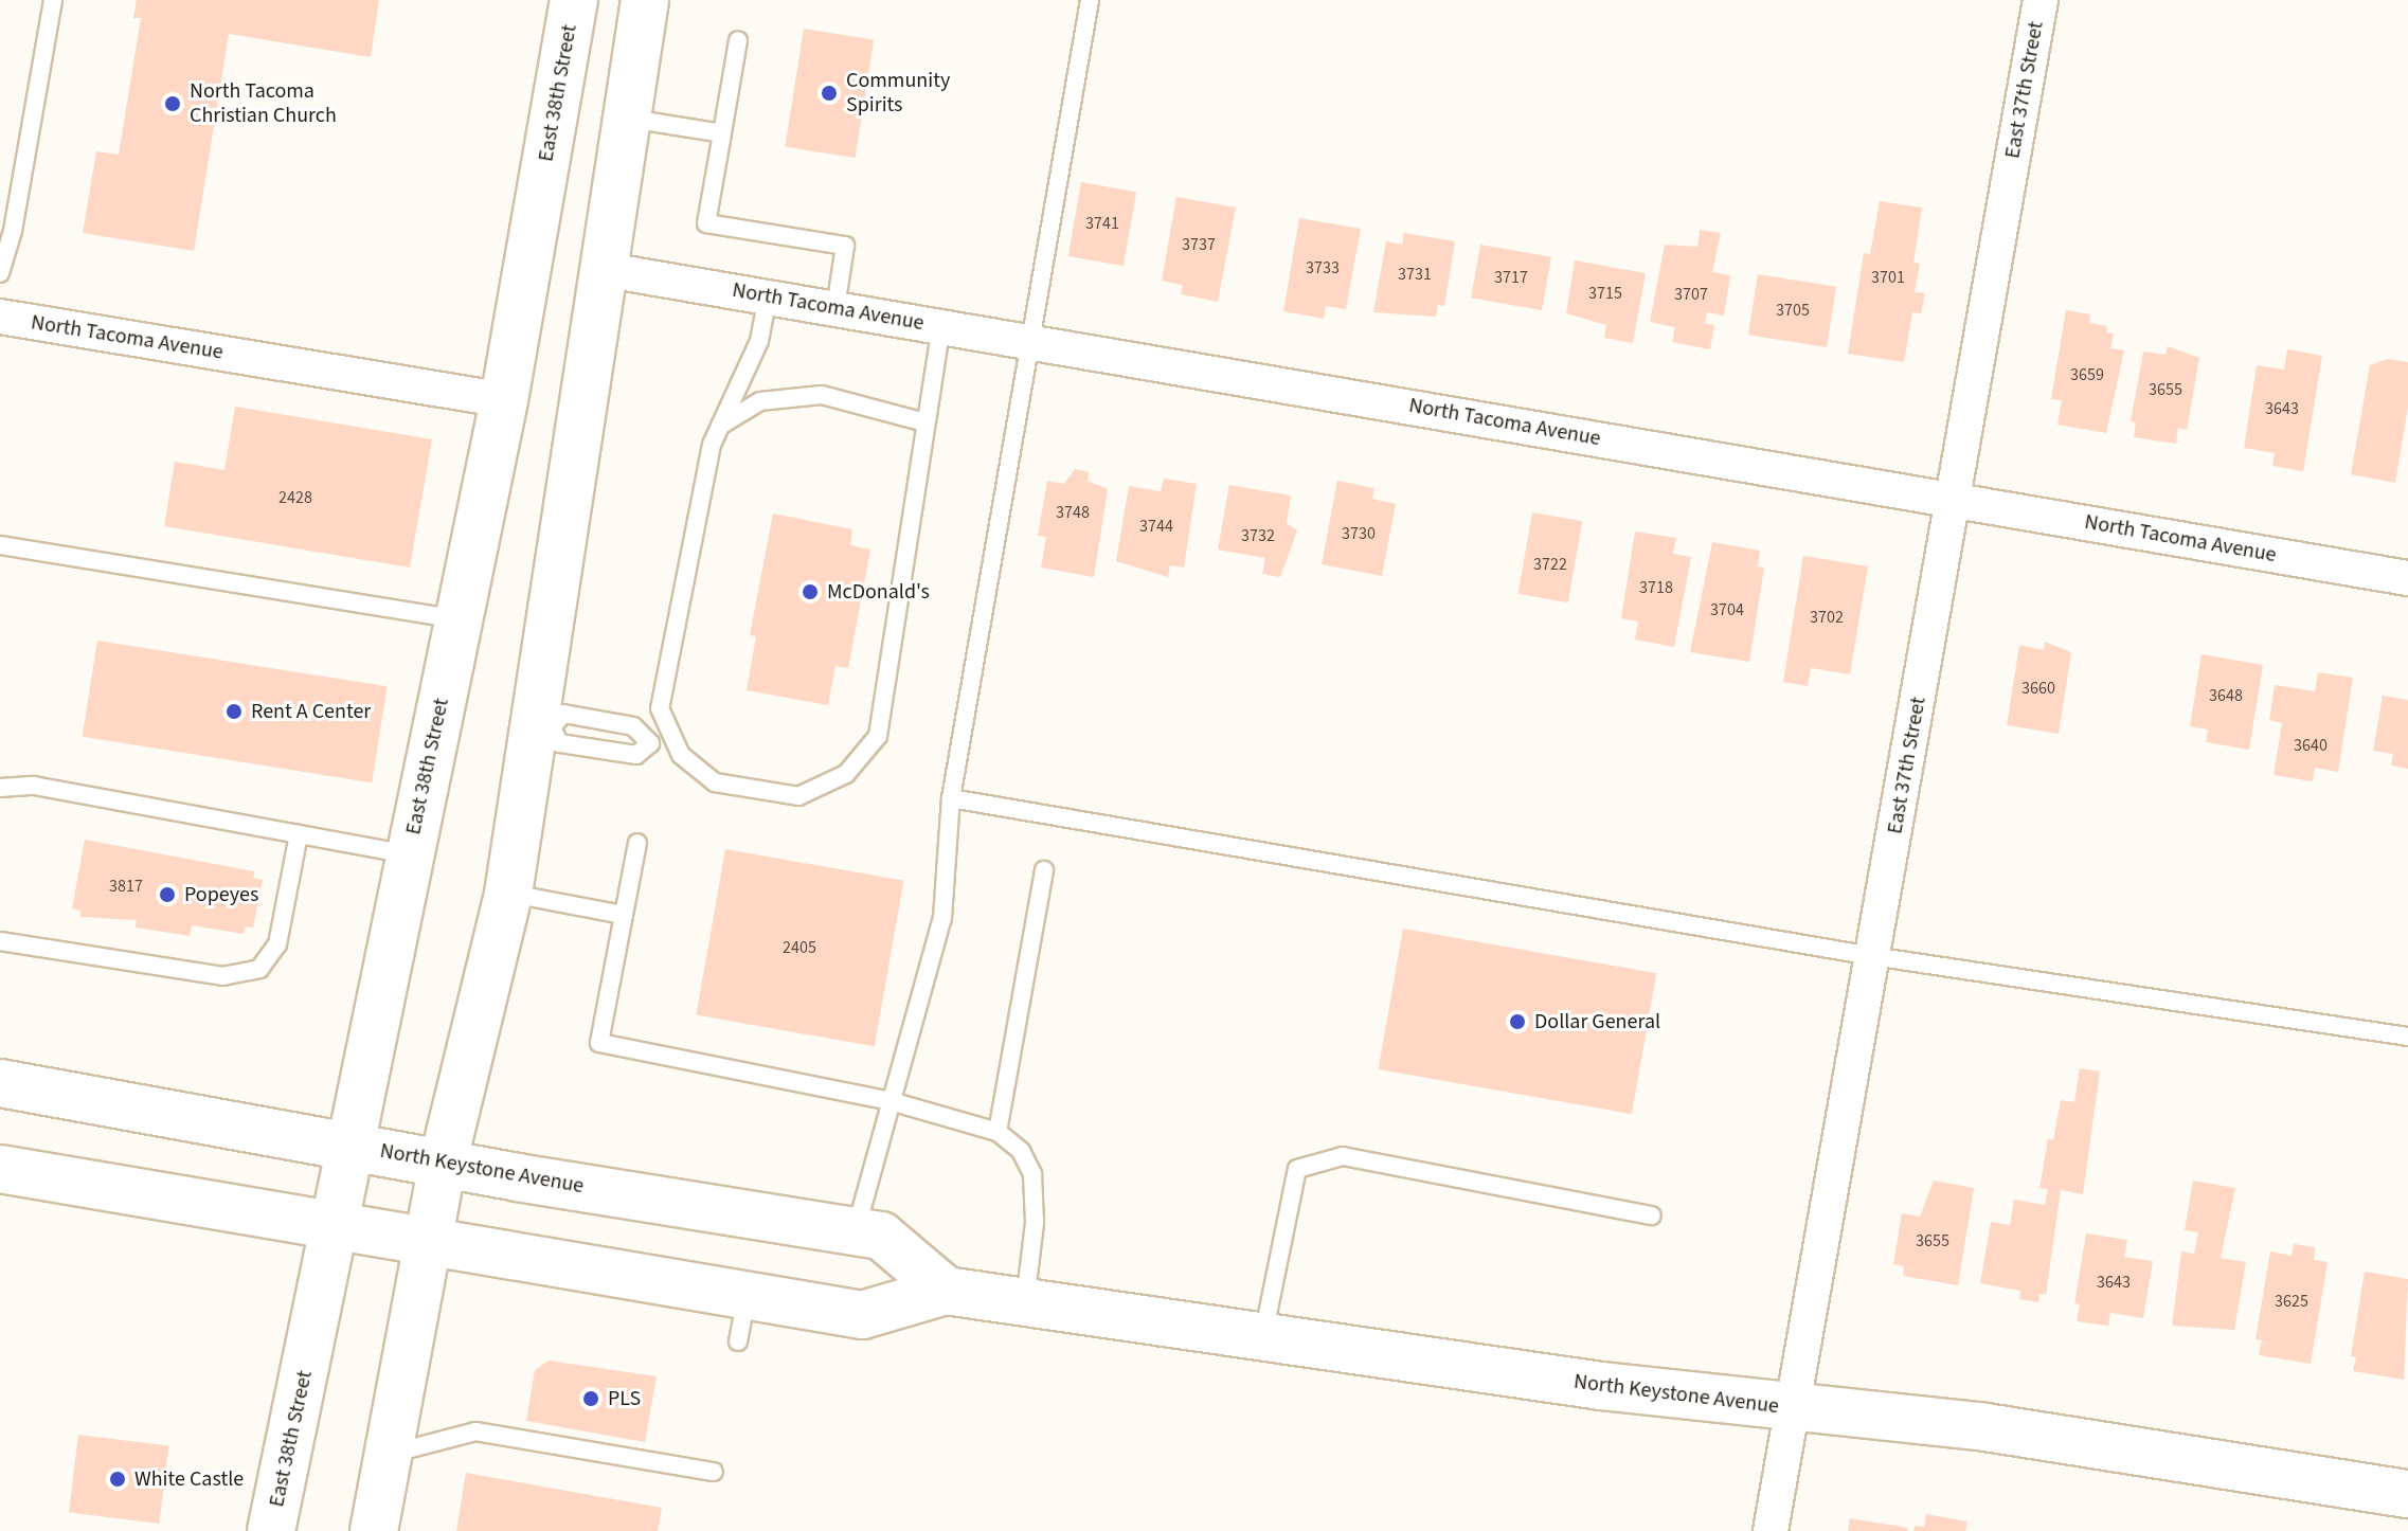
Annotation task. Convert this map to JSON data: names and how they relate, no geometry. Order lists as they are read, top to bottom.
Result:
{
  "streets": {
    "main road": ["East 38th Street", "North Keystone Avenue"],
    "street": ["East 37th Street", "North Tacoma Avenue"]
  },
  "crossings": [
    ["East 37th Street", "North Tacoma Avenue"],
    ["East 37th Street", "North Keystone Avenue"],
    ["East 38th Street", "North Tacoma Avenue"],
    ["East 38th Street", "North Keystone Avenue"]
  ],
  "places": [
    "Community Spirits",
    "North Tacoma Christian Church",
    "McDonald's",
    "Rent A Center",
    "Popeyes",
    "Dollar General",
    "PLS",
    "White Castle"
  ],
  "house_numbers": [
    "3741",
    "3737",
    "3733",
    "3731",
    "3717",
    "3701",
    "3715",
    "3707",
    "3705",
    "3659",
    "3655",
    "3643",
    "2428",
    "3748",
    "3744",
    "3730",
    "3732",
    "3722",
    "3718",
    "3704",
    "3702",
    "3660",
    "3648",
    "3640",
    "3817",
    "2405",
    "3655",
    "3643",
    "3625"
  ]
}
